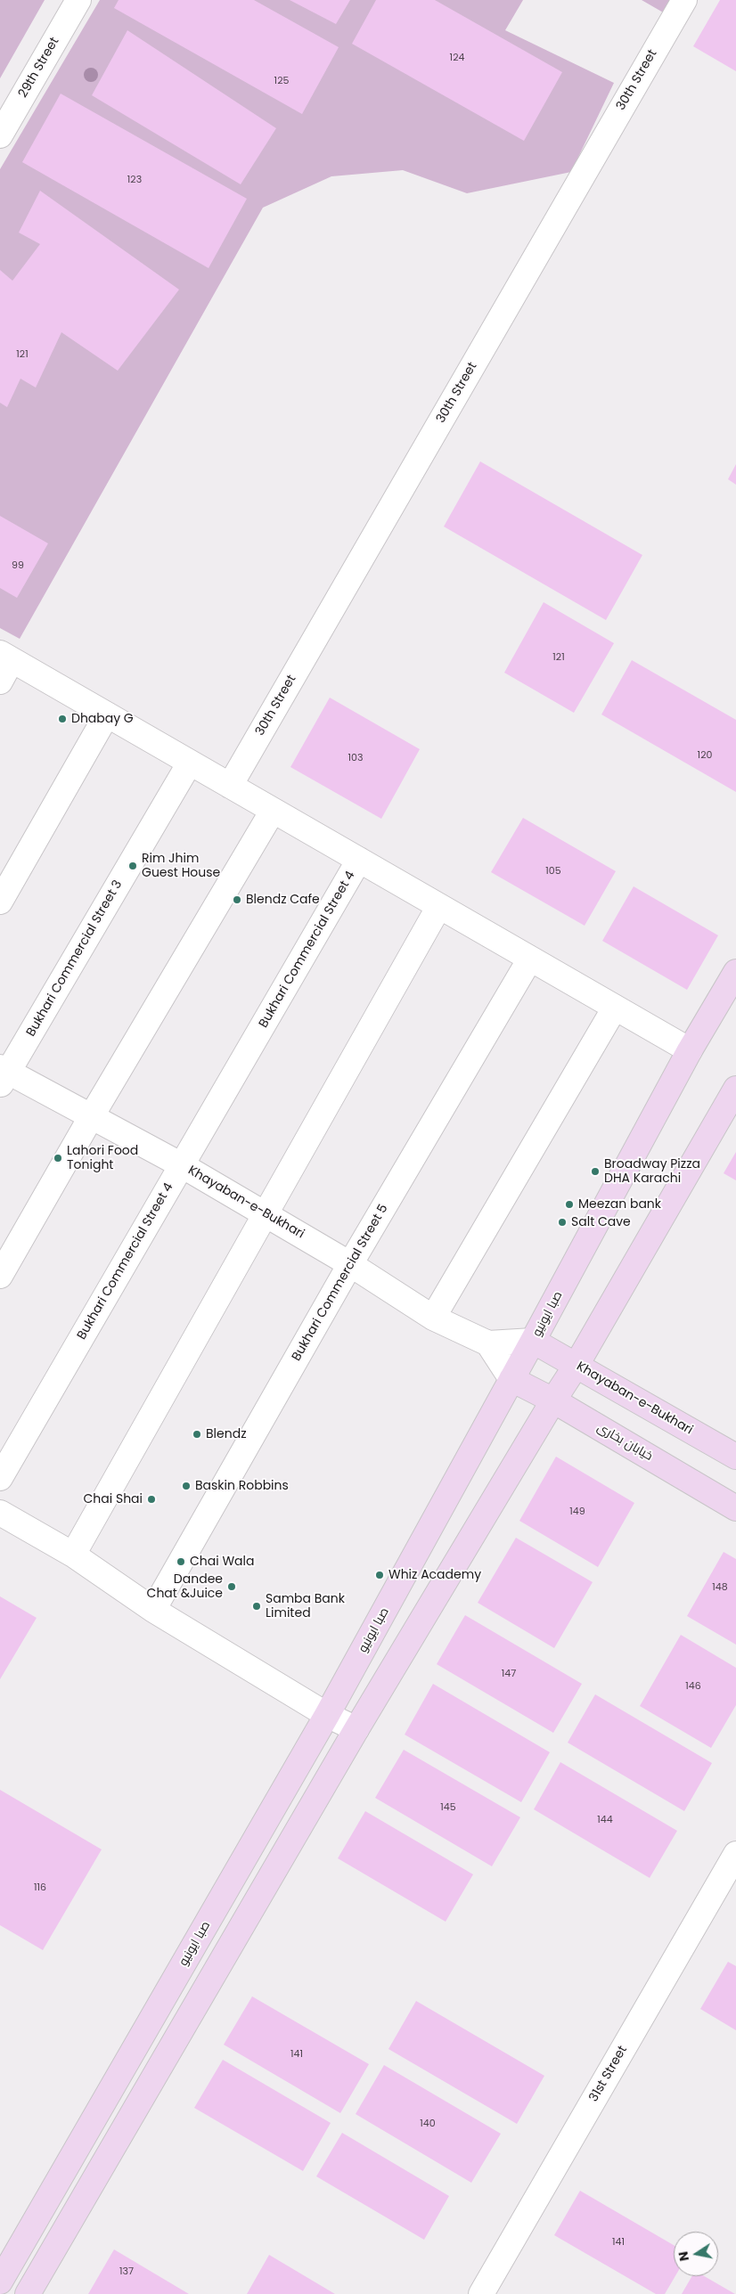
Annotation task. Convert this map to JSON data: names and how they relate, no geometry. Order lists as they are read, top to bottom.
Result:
{
  "streets": {
    "main road": ["Khayaban-e-Bukhari", "صبا ایونیو", "خیابان بخاری"],
    "street": [
      "29th Street",
      "30th Street",
      "Bukhari Commercial Street 4",
      "Bukhari Commercial Street 3",
      "Bukhari Commercial Street 5",
      "31st Street"
    ]
  },
  "crossings": [
    ["Bukhari Commercial Street 4", "Khayaban-e-Bukhari"],
    ["Bukhari Commercial Street 3", "Khayaban-e-Bukhari"],
    ["Khayaban-e-Bukhari", "Bukhari Commercial Street 5"],
    ["Khayaban-e-Bukhari", "صبا ایونیو"],
    ["صبا ایونیو", "خیابان بخاری"]
  ],
  "places": [
    "Dhabay G",
    "Rim Jhim Guest House",
    "Blendz Cafe",
    "Lahori Food Tonight",
    "Broadway Pizza DHA Karachi",
    "Meezan bank",
    "Salt Cave",
    "Blendz",
    "Baskin Robbins",
    "Chai Shai",
    "Chai Wala",
    "Whiz Academy",
    "Dandee Chat &Juice",
    "Samba Bank Limited"
  ],
  "house_numbers": [
    "124",
    "125",
    "123",
    "121",
    "99",
    "121",
    "120",
    "103",
    "105",
    "149",
    "148",
    "147",
    "146",
    "145",
    "144",
    "116",
    "141",
    "140",
    "141",
    "137"
  ],
  "north": "left"
}
